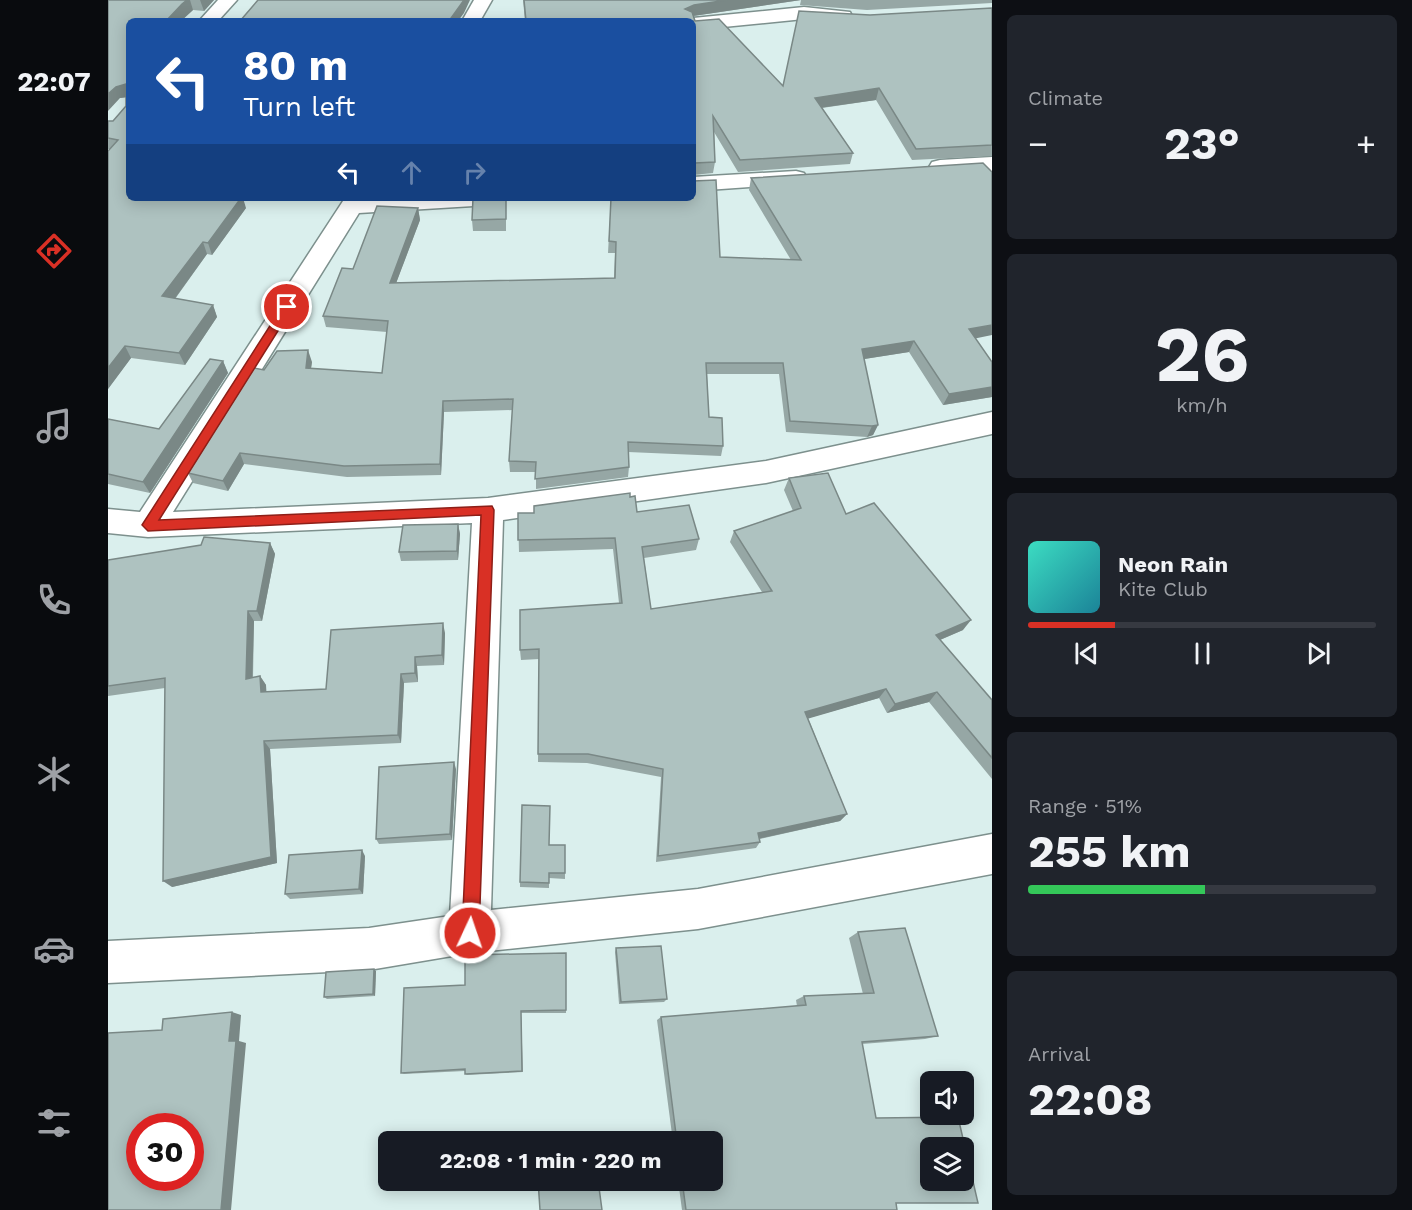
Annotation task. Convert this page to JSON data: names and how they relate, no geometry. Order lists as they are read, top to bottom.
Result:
{
  "page": {
    "tabs": "22:07",
    "tile": [
      "Climate",
      ["26", "km/h"],
      ["Range · 51%", "255 km"],
      ["Arrival", "22:08"]
    ],
    "turn": ["80 m", "Turn left"],
    "heat": ["−", "23°", "+"],
    "song": ["Neon Rain", "Kite Club"],
    "limit": "30",
    "trip": "22:08 · 1 min · 220 m"
  }
}
